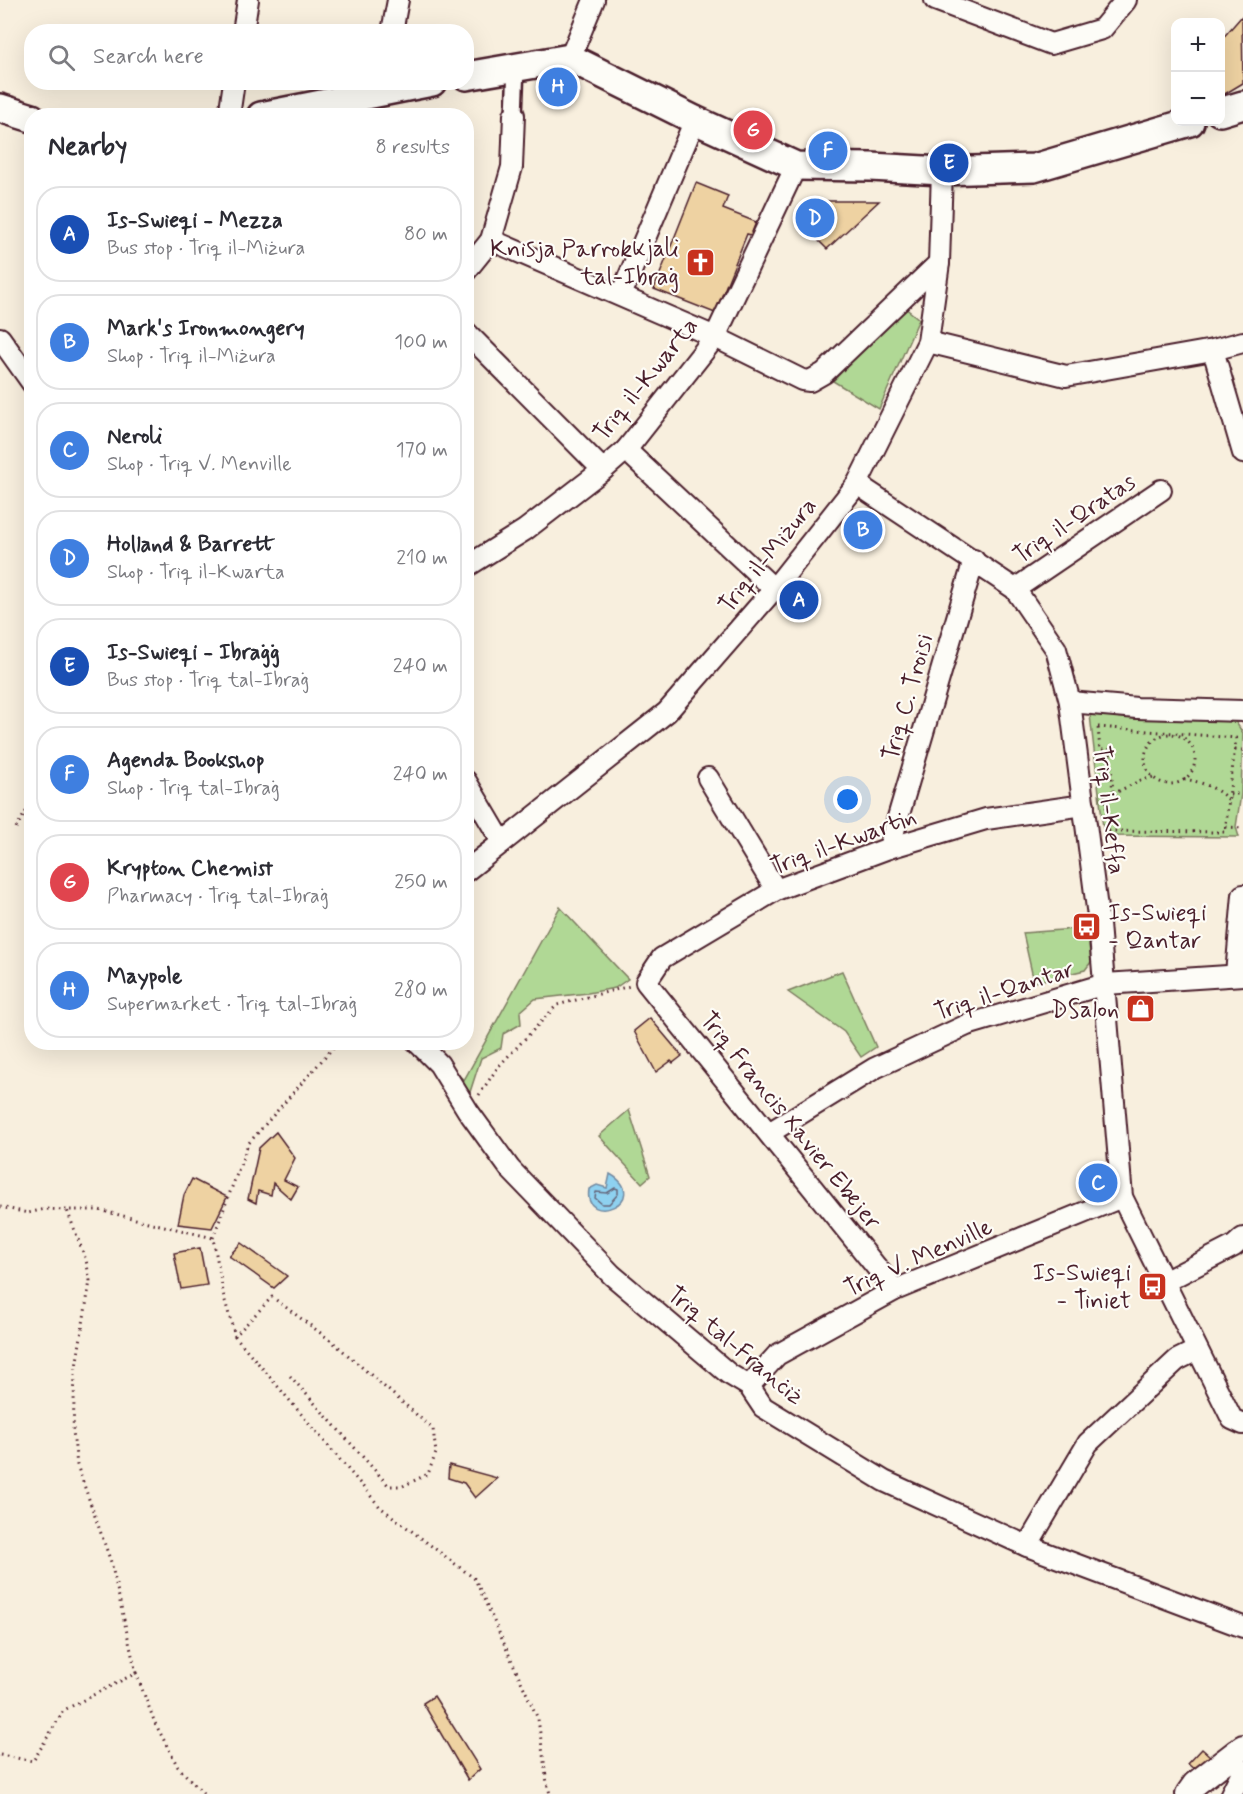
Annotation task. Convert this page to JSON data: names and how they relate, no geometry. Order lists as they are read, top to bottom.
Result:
{
  "streets": {
    "street": [
      "Triq il-Kwarta",
      "Triq il-Qratas",
      "Triq il-Miżura",
      "Triq C. Troisi",
      "Triq il-Keffa",
      "Triq il-Kwartin",
      "Triq il-Qantar",
      "Triq Francis Xavier Ebejer",
      "Triq V. Menville",
      "Triq tal-Franċiż"
    ]
  },
  "crossings": [
    ["Triq il-Qratas", "Triq il-Keffa"],
    ["Triq il-Miżura", "Triq il-Keffa"],
    ["Triq C. Troisi", "Triq il-Keffa"],
    ["Triq C. Troisi", "Triq il-Kwartin"],
    ["Triq il-Keffa", "Triq il-Kwartin"],
    ["Triq il-Keffa", "Triq il-Qantar"],
    ["Triq il-Keffa", "Triq V. Menville"],
    ["Triq il-Kwartin", "Triq Francis Xavier Ebejer"],
    ["Triq il-Qantar", "Triq Francis Xavier Ebejer"],
    ["Triq Francis Xavier Ebejer", "Triq V. Menville"],
    ["Triq V. Menville", "Triq tal-Franċiż"]
  ],
  "places": {
    "church": ["Knisja Parrokkjali tal-Ibraġ"],
    "bus stop": ["Is-Swieqi - Qantar", "Is-Swieqi - Tiniet"],
    "shop": ["DSalon"]
  },
  "page": {
    "map_buttons": ["+", "−"],
    "search": "Search here",
    "pins": [
      "H",
      "G",
      "F",
      "E",
      "D",
      "B",
      "A",
      "C"
    ],
    "heading": ["Nearby", "8 results"],
    "list": [
      {
        "mark": "A",
        "name": "Is-Swieqi - Mezza",
        "note": "Bus stop · Triq il-Miżura",
        "value": "80 m"
      },
      {
        "mark": "B",
        "name": "Mark's Ironmongery",
        "note": "Shop · Triq il-Miżura",
        "value": "100 m"
      },
      {
        "mark": "C",
        "name": "Neroli",
        "note": "Shop · Triq V. Menville",
        "value": "170 m"
      },
      {
        "mark": "D",
        "name": "Holland & Barrett",
        "note": "Shop · Triq il-Kwarta",
        "value": "210 m"
      },
      {
        "mark": "E",
        "name": "Is-Swieqi - Ibraġġ",
        "note": "Bus stop · Triq tal-Ibraġ",
        "value": "240 m"
      },
      {
        "mark": "F",
        "name": "Agenda Bookshop",
        "note": "Shop · Triq tal-Ibraġ",
        "value": "240 m"
      },
      {
        "mark": "G",
        "name": "Krypton Chemist",
        "note": "Pharmacy · Triq tal-Ibraġ",
        "value": "250 m"
      },
      {
        "mark": "H",
        "name": "Maypole",
        "note": "Supermarket · Triq tal-Ibraġ",
        "value": "280 m"
      }
    ]
  }
}
